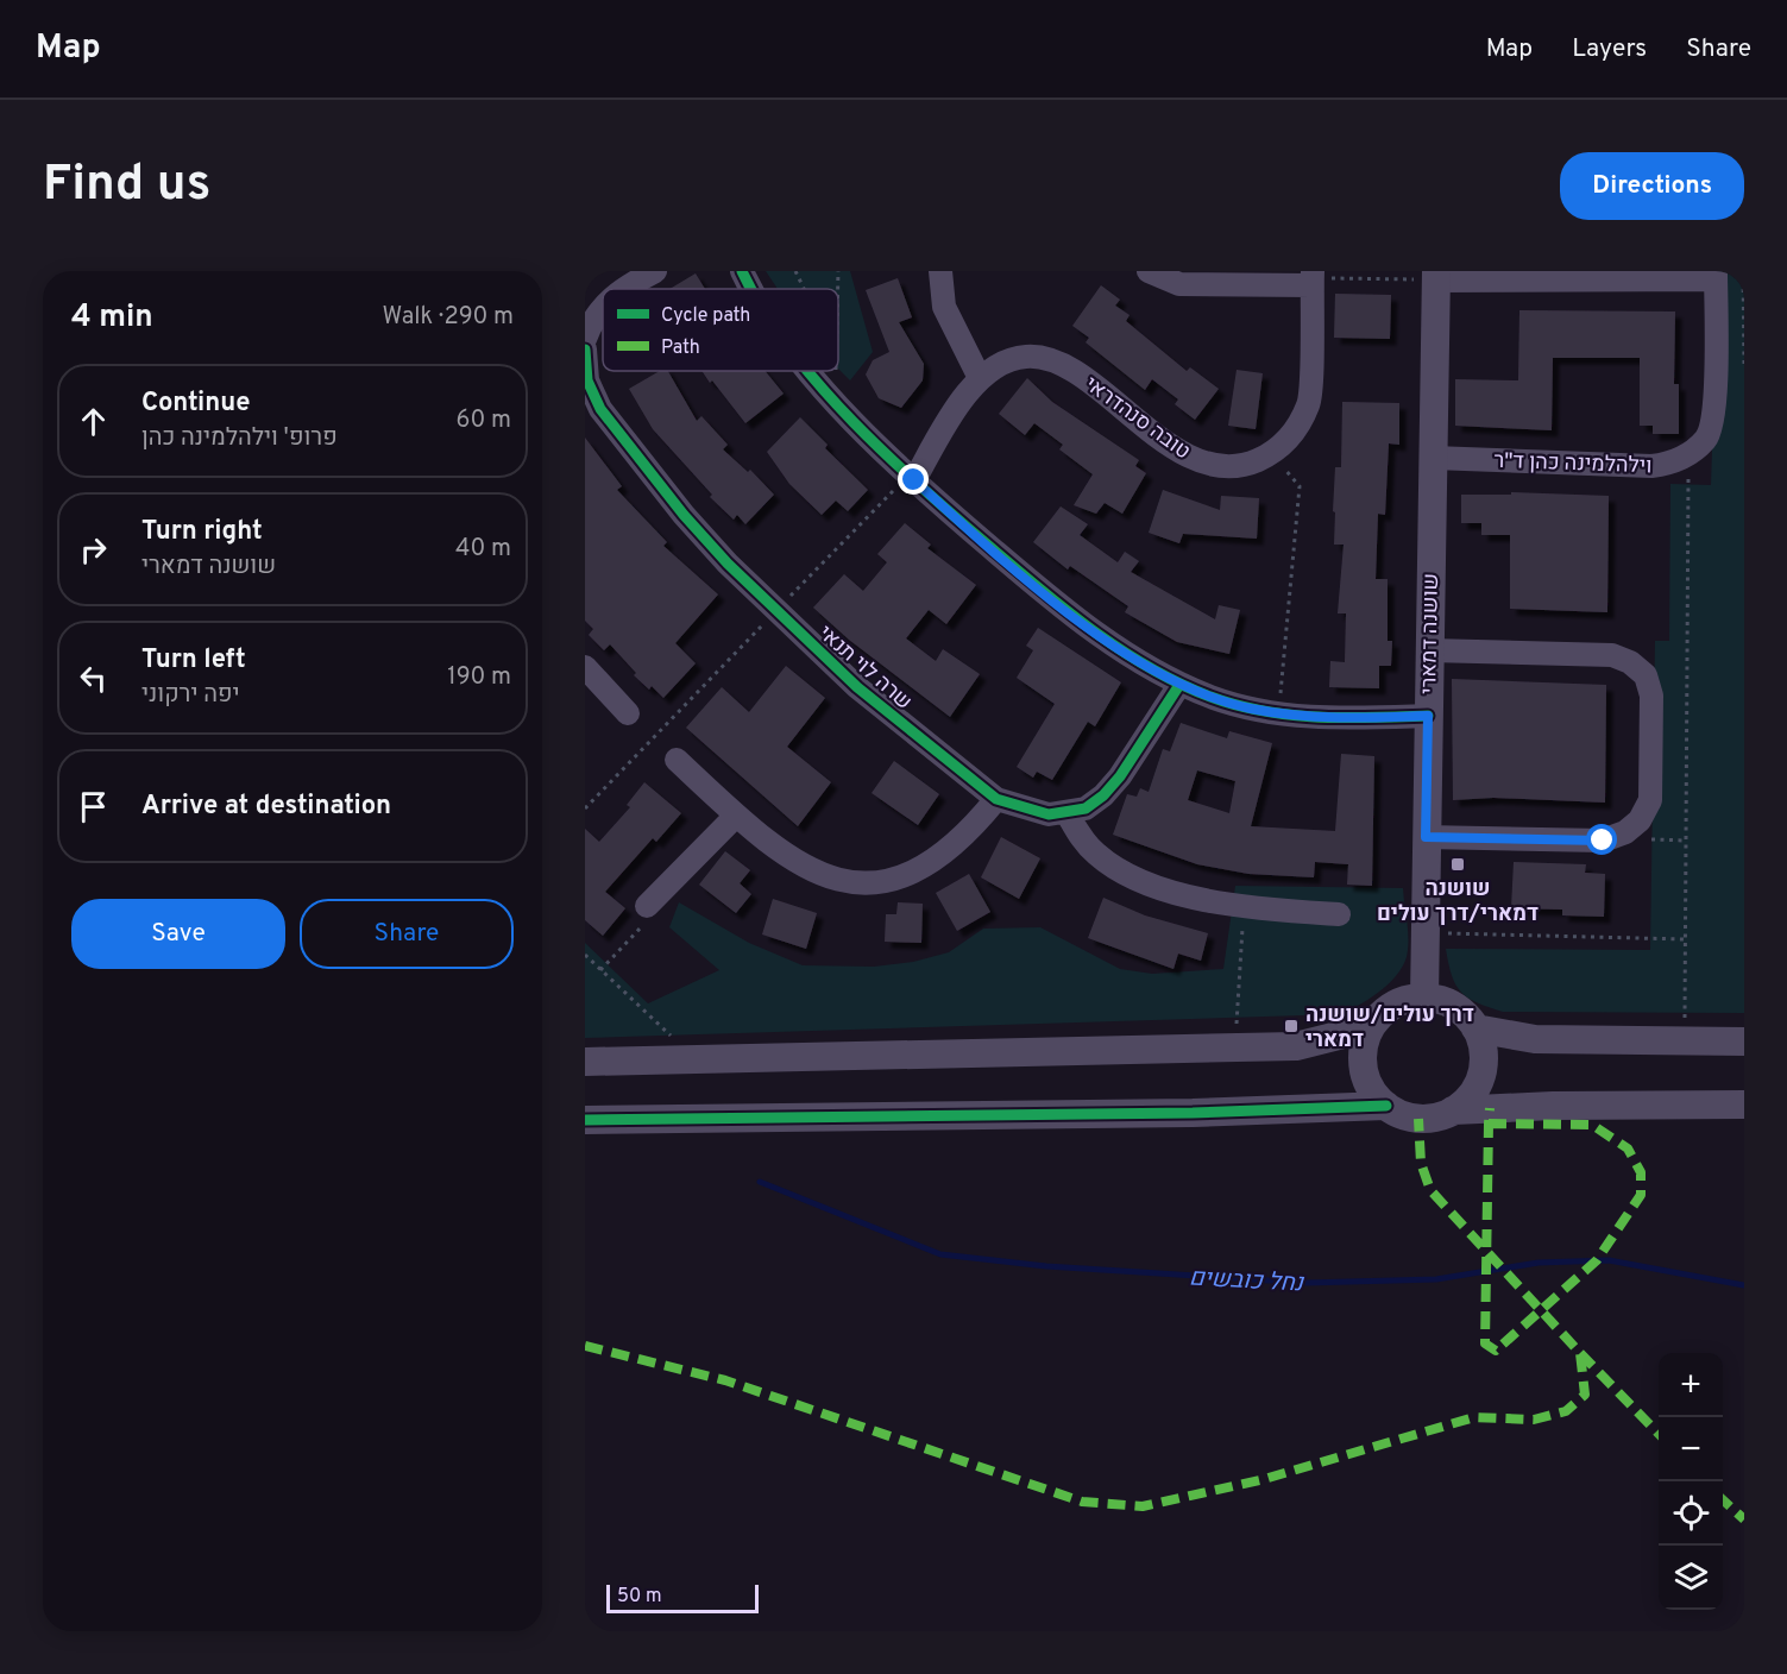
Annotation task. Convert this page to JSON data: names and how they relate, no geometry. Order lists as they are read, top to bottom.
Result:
{
  "streets": {
    "street": [
      "טובה סנהדראי",
      "וילהלמינה כהן ד\"ר",
      "שושנה דמארי",
      "שרה לוי תנאי"
    ]
  },
  "crossings": [
    ["וילהלמינה כהן ד\"ר", "שושנה דמארי"]
  ],
  "water": ["נחל כובשים"],
  "places": {
    "transit": ["שושנה דמארי/דרך עולים", "דרך עולים/שושנה דמארי"]
  },
  "legend": ["Cycle path", "Path"],
  "scale_bar": "50 m",
  "page": {
    "header": "Map",
    "nav": ["Map", "Layers", "Share"],
    "buttons": [
      "Directions",
      ["Save", "Share"]
    ],
    "title": "Find us",
    "heading": ["4 min", "Walk · 290 m"],
    "list": [
      ["Continue", "פרופ' וילהלמינה כהן", "60 m"],
      ["Turn right", "שושנה דמארי", "40 m"],
      ["Turn left", "יפה ירקוני", "190 m"],
      "Arrive at destination"
    ],
    "map_buttons": ["+", "−"],
    "scale": "50 m"
  }
}
